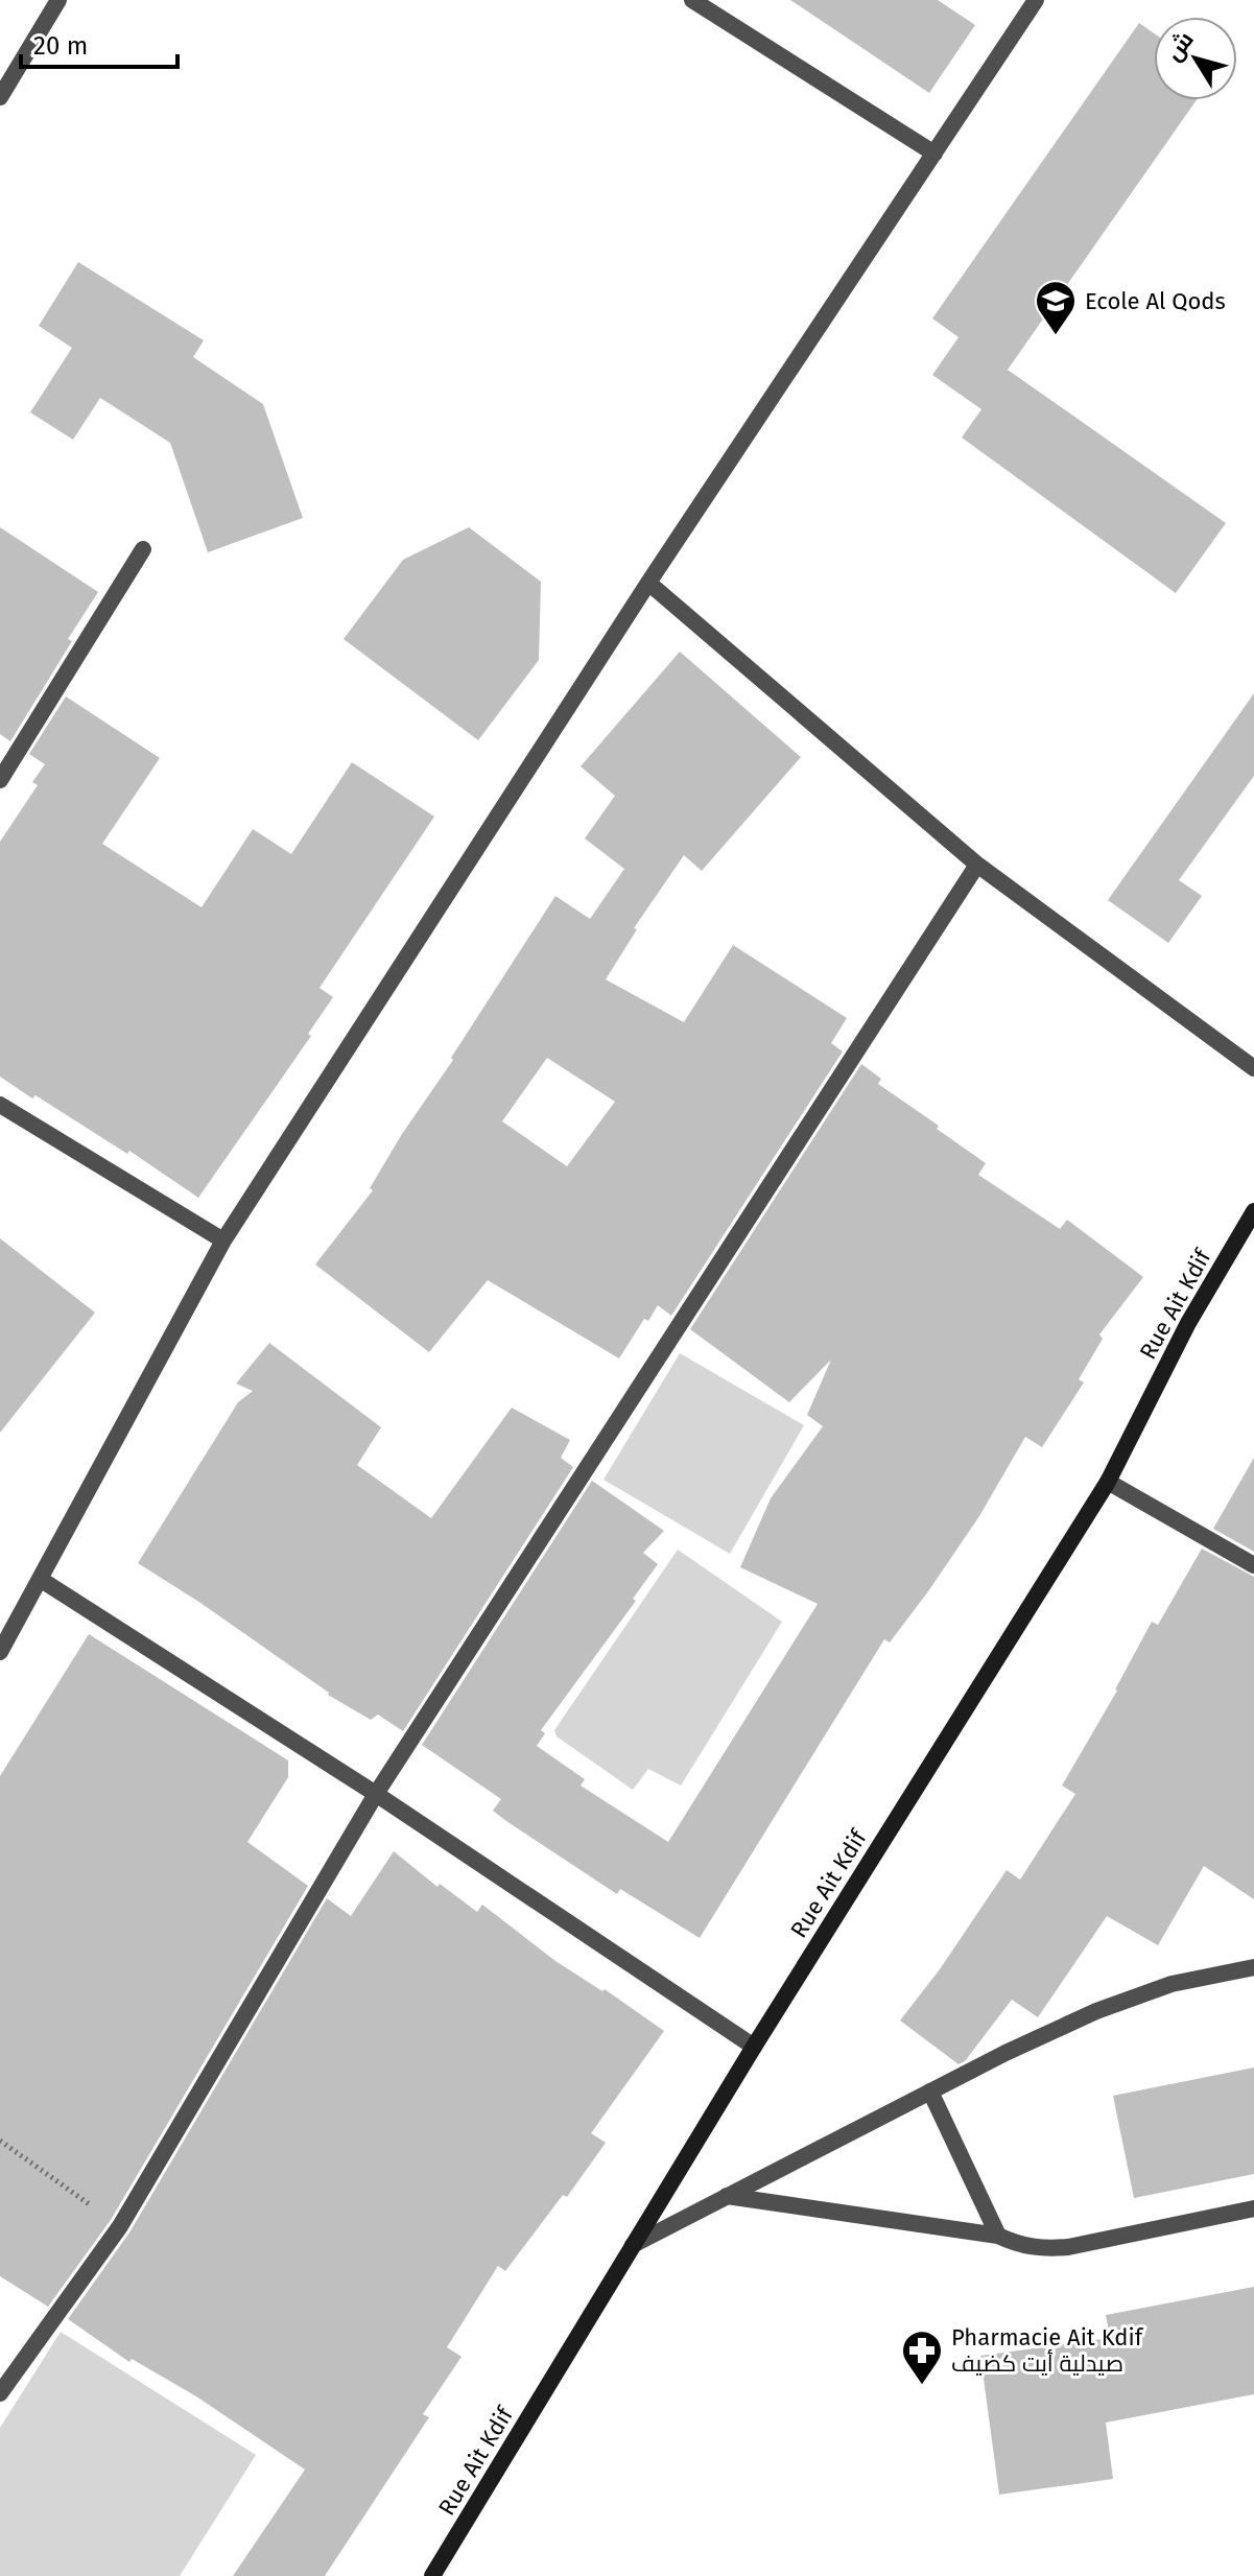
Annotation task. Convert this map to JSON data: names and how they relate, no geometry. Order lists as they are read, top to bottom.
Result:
{
  "streets": {
    "street": ["Rue Ait Kdif"]
  },
  "places": {
    "school or university": ["Ecole Al Qods"],
    "pharmacy": ["Pharmacie Ait Kdif صيدلية أيت كضيف"]
  },
  "scale_bar": "20 m",
  "north": "top left"
}
